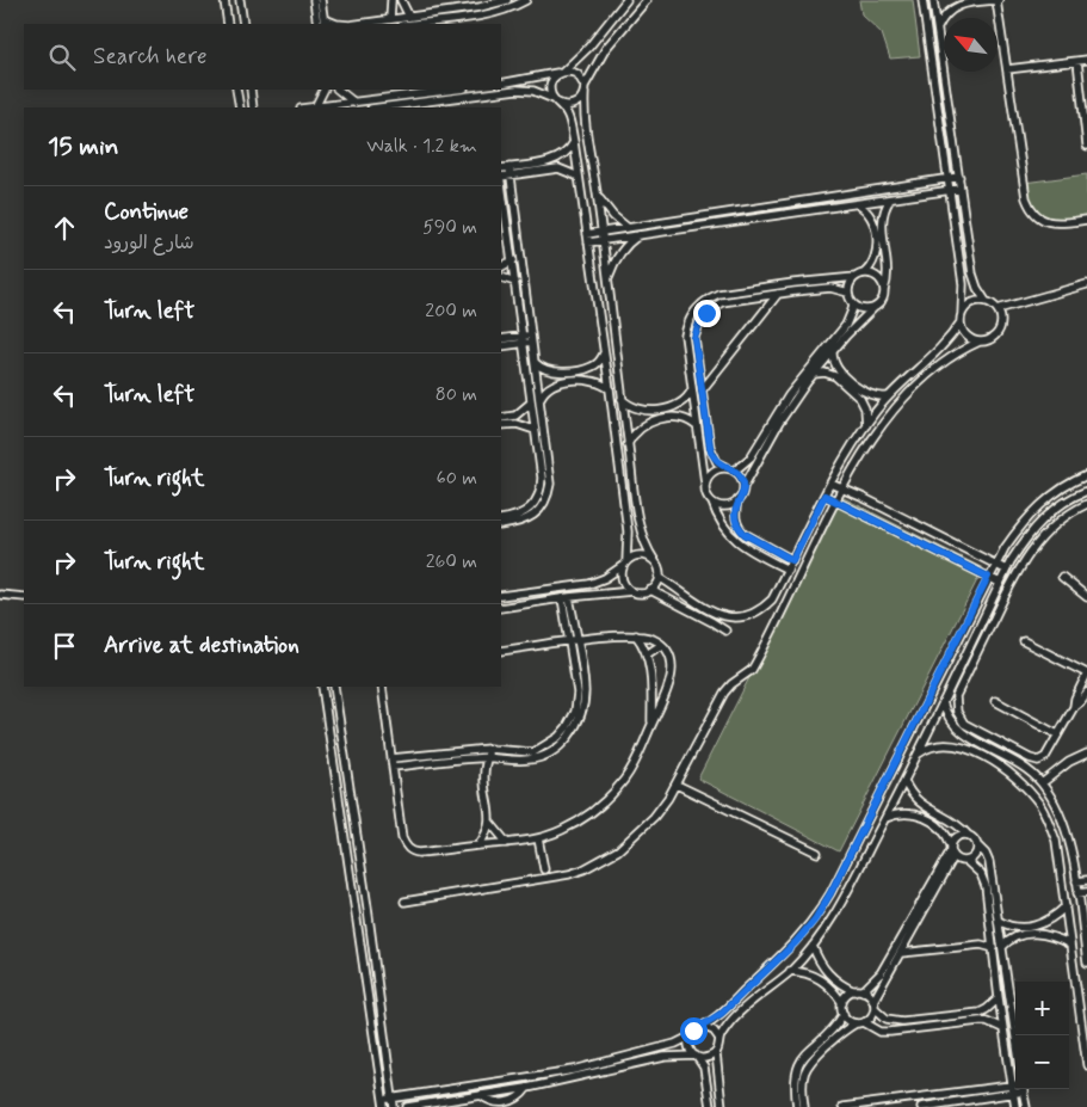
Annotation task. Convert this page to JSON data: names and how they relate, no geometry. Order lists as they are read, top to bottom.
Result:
{
  "north": "top left",
  "page": {
    "search": "Search here",
    "heading": ["15 min", "Walk · 1.2 km"],
    "list": [
      ["Continue", "شارع الورود", "590 m"],
      ["Turn left", "200 m"],
      ["Turn left", "80 m"],
      ["Turn right", "60 m"],
      ["Turn right", "260 m"],
      "Arrive at destination"
    ],
    "map_buttons": ["+", "−"]
  }
}
